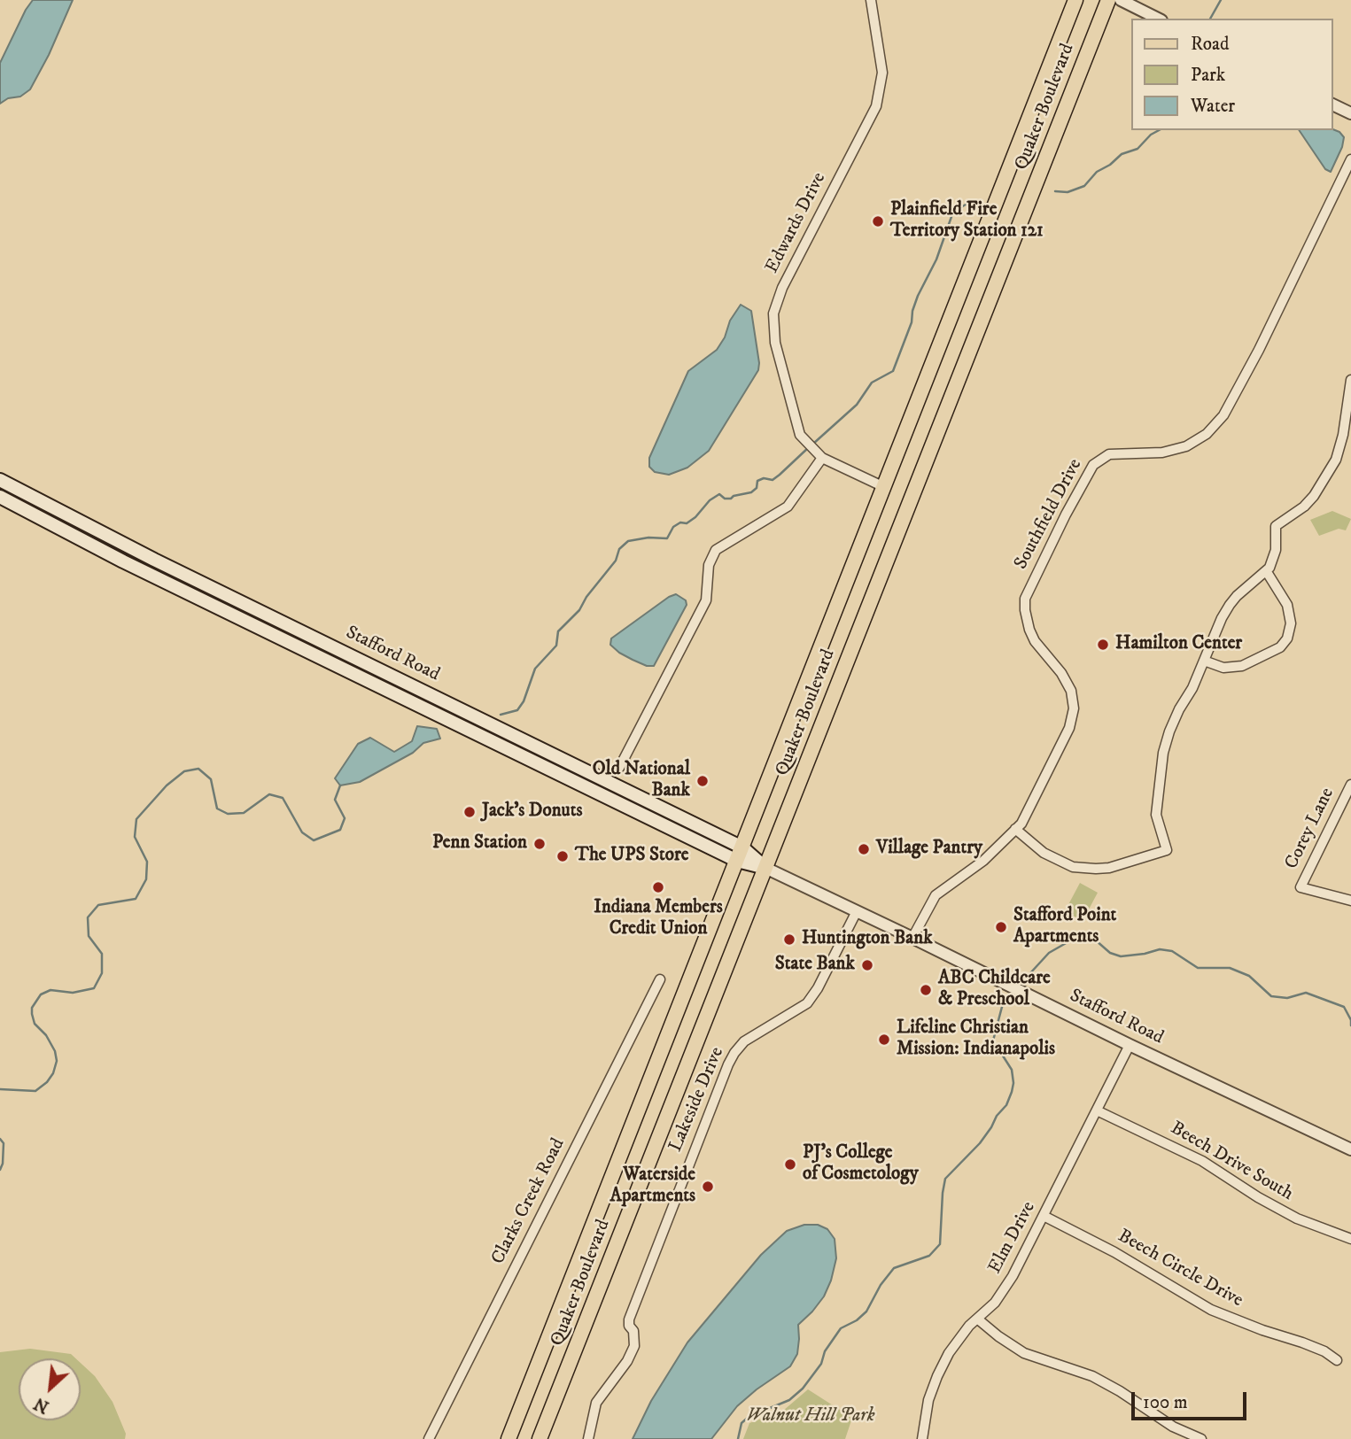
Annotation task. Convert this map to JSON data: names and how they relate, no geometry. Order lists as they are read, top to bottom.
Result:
{
  "streets": {
    "main road": ["Quaker Boulevard", "Stafford Road"],
    "street": [
      "Edwards Drive",
      "Southfield Drive",
      "Corey Lane",
      "Lakeside Drive",
      "Beech Drive South",
      "Clarks Creek Road",
      "Elm Drive",
      "Beech Circle Drive"
    ]
  },
  "crossings": [
    ["Quaker Boulevard", "Edwards Drive"],
    ["Quaker Boulevard", "Stafford Road"],
    ["Southfield Drive", "Stafford Road"],
    ["Stafford Road", "Lakeside Drive"],
    ["Stafford Road", "Elm Drive"],
    ["Beech Drive South", "Elm Drive"],
    ["Elm Drive", "Beech Circle Drive"]
  ],
  "parks": ["Walnut Hill Park"],
  "places": [
    "Plainfield Fire Territory Station 121",
    "Hamilton Center",
    "Old National Bank",
    "Jack's Donuts",
    "Penn Station",
    "Village Pantry",
    "The UPS Store",
    "Indiana Members Credit Union",
    "Stafford Point Apartments",
    "Huntington Bank",
    "State Bank",
    "ABC Childcare & Preschool",
    "Lifeline Christian Mission: Indianapolis",
    "PJ's College of Cosmetology",
    "Waterside Apartments"
  ],
  "legend": ["Road", "Park", "Water"],
  "scale_bar": "100 m",
  "north": "bottom left"
}
